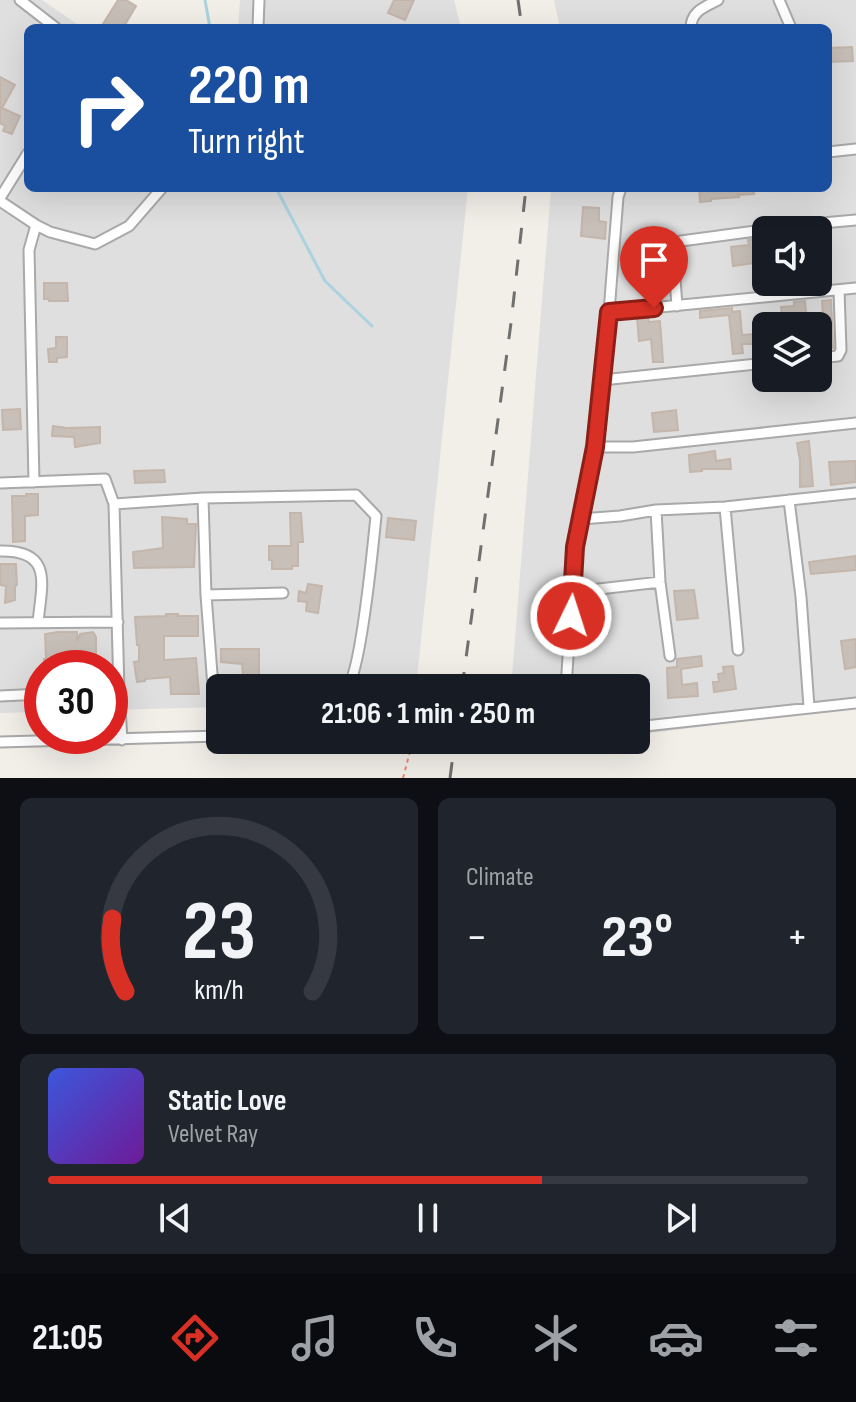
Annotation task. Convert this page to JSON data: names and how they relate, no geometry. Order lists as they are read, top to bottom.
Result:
{
  "page": {
    "turn": ["220 m", "Turn right"],
    "limit": "30",
    "trip": "21:06 · 1 min · 250 m",
    "tile": "Climate",
    "heat": ["−", "23°", "+"],
    "song": ["Static Love", "Velvet Ray"],
    "tabs": "21:05",
    "gauge": ["23", "km/h"]
  }
}
